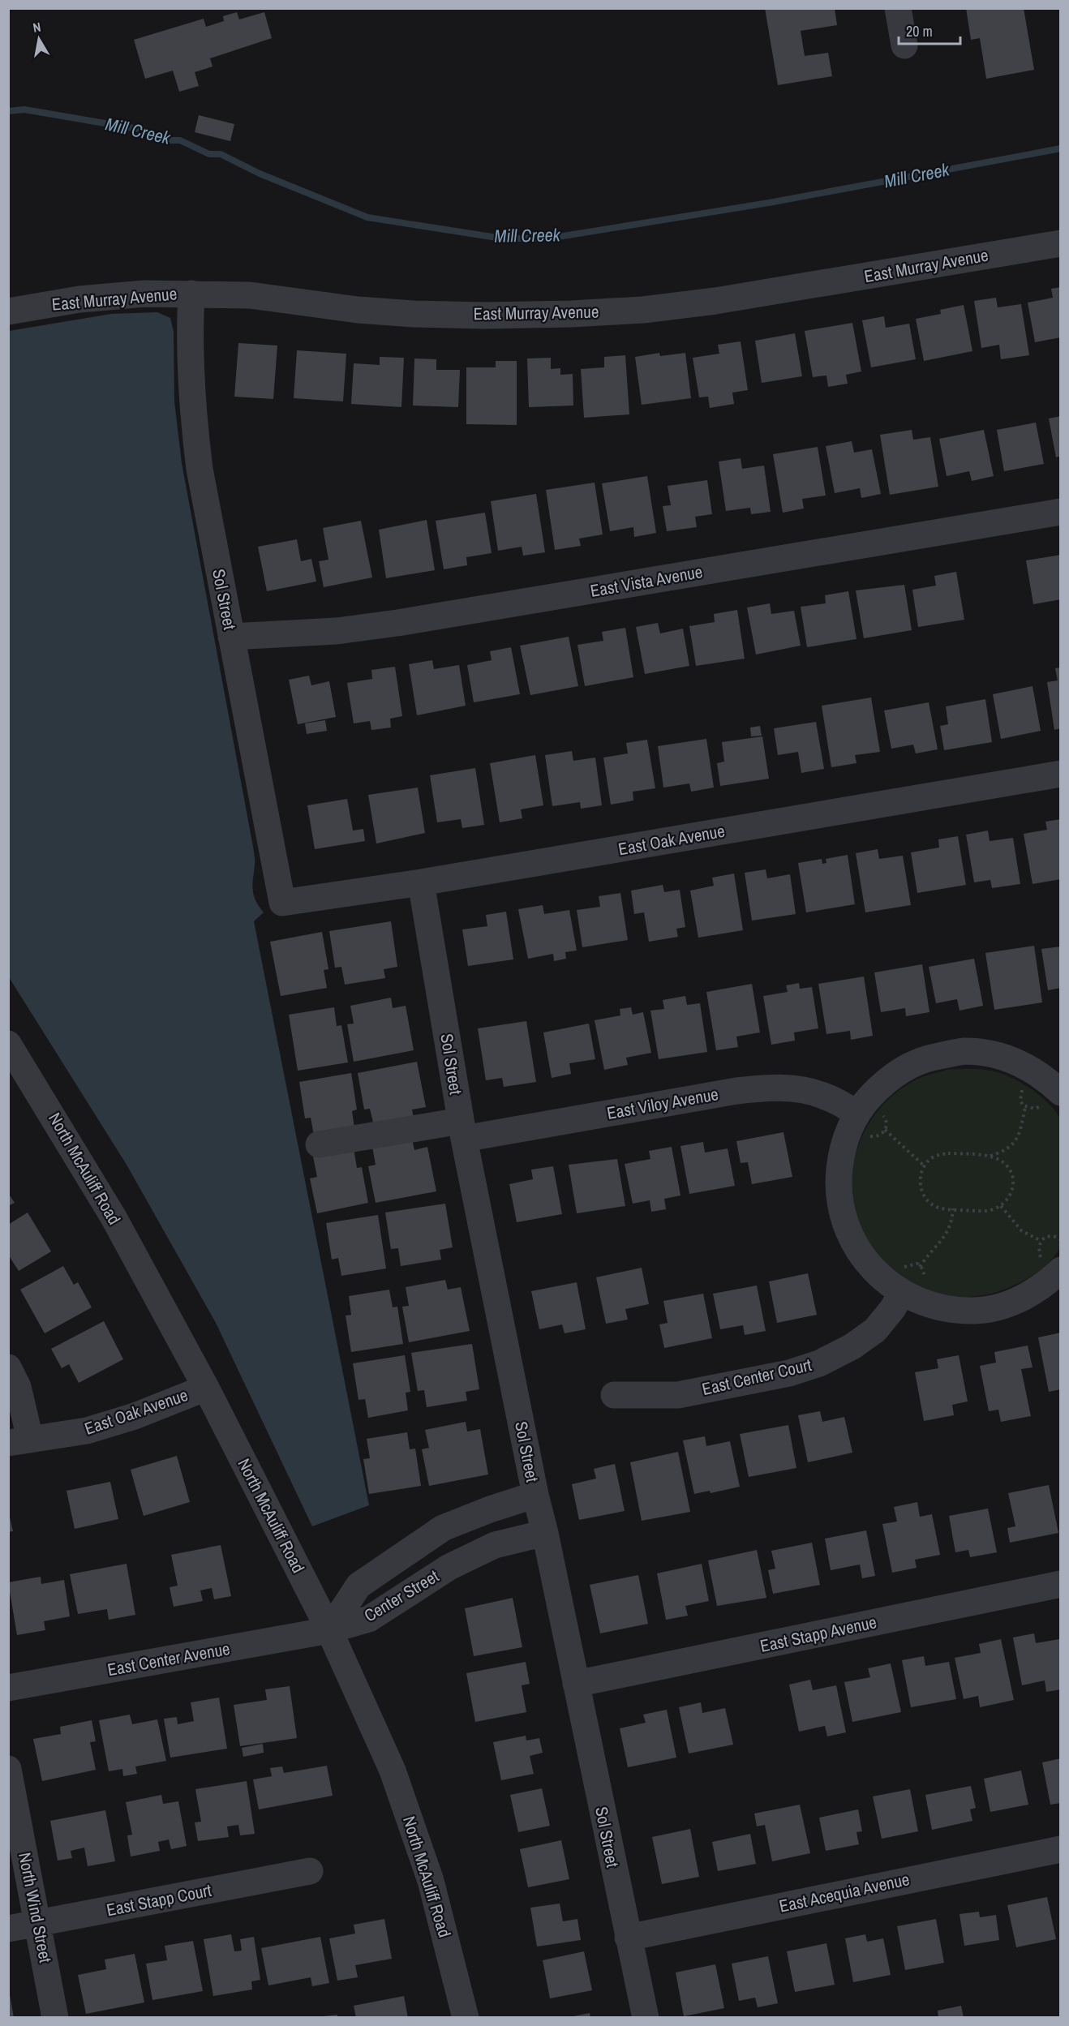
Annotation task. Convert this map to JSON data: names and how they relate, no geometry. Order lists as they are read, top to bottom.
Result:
{
  "streets": {
    "street": [
      "East Murray Avenue",
      "East Vista Avenue",
      "Sol Street",
      "East Oak Avenue",
      "East Viloy Avenue",
      "North McAuliff Road",
      "East Center Court",
      "Center Street",
      "East Stapp Avenue",
      "East Center Avenue",
      "East Acequia Avenue",
      "East Stapp Court",
      "North Wind Street"
    ]
  },
  "crossings": [
    ["East Murray Avenue", "Sol Street"],
    ["East Vista Avenue", "Sol Street"],
    ["Sol Street", "East Oak Avenue"],
    ["Sol Street", "East Viloy Avenue"],
    ["Sol Street", "Center Street"],
    ["Sol Street", "East Stapp Avenue"],
    ["Sol Street", "East Acequia Avenue"],
    ["East Oak Avenue", "North McAuliff Road"],
    ["North McAuliff Road", "Center Street"],
    ["North McAuliff Road", "East Center Avenue"],
    ["Center Street", "East Center Avenue"],
    ["East Stapp Court", "North Wind Street"]
  ],
  "water": ["Mill Creek"],
  "scale_bar": "20 m",
  "north": "top"
}
